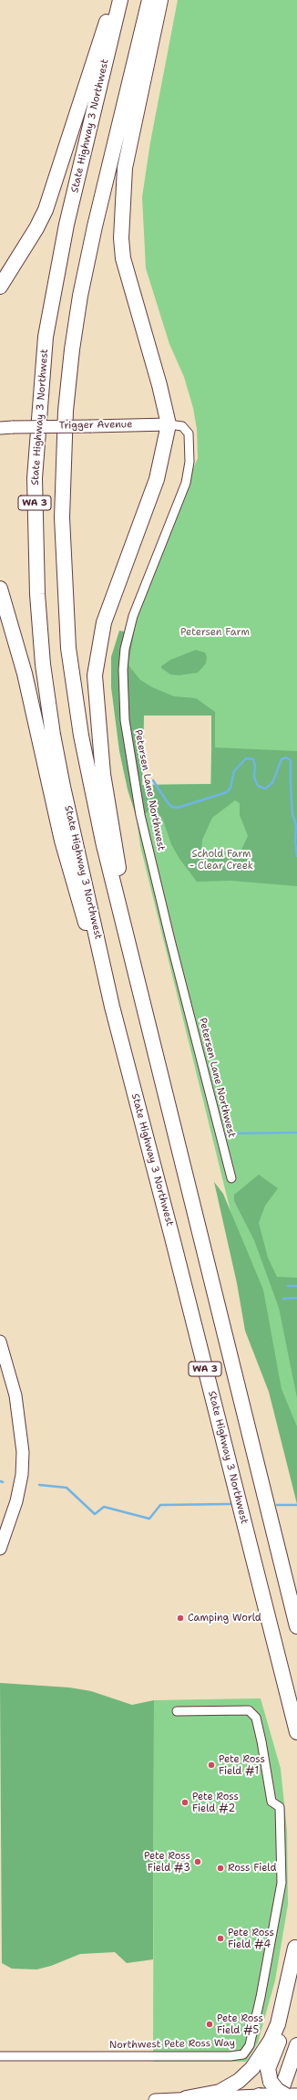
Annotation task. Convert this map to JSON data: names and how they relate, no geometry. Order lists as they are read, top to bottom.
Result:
{
  "streets": {
    "highway": ["State Highway 3 Northwest", "WA 3"],
    "main road": ["Trigger Avenue"],
    "street": ["Petersen Lane Northwest", "Northwest Pete Ross Way"]
  },
  "crossings": [
    ["Trigger Avenue", "Petersen Lane Northwest"]
  ],
  "parks": ["Petersen Farm", "Schold Farm - Clear Creek"],
  "places": [
    "Camping World",
    "Pete Ross Field #1",
    "Pete Ross Field #2",
    "Pete Ross Field #3",
    "Ross Field",
    "Pete Ross Field #4",
    "Pete Ross Field #5"
  ]
}
